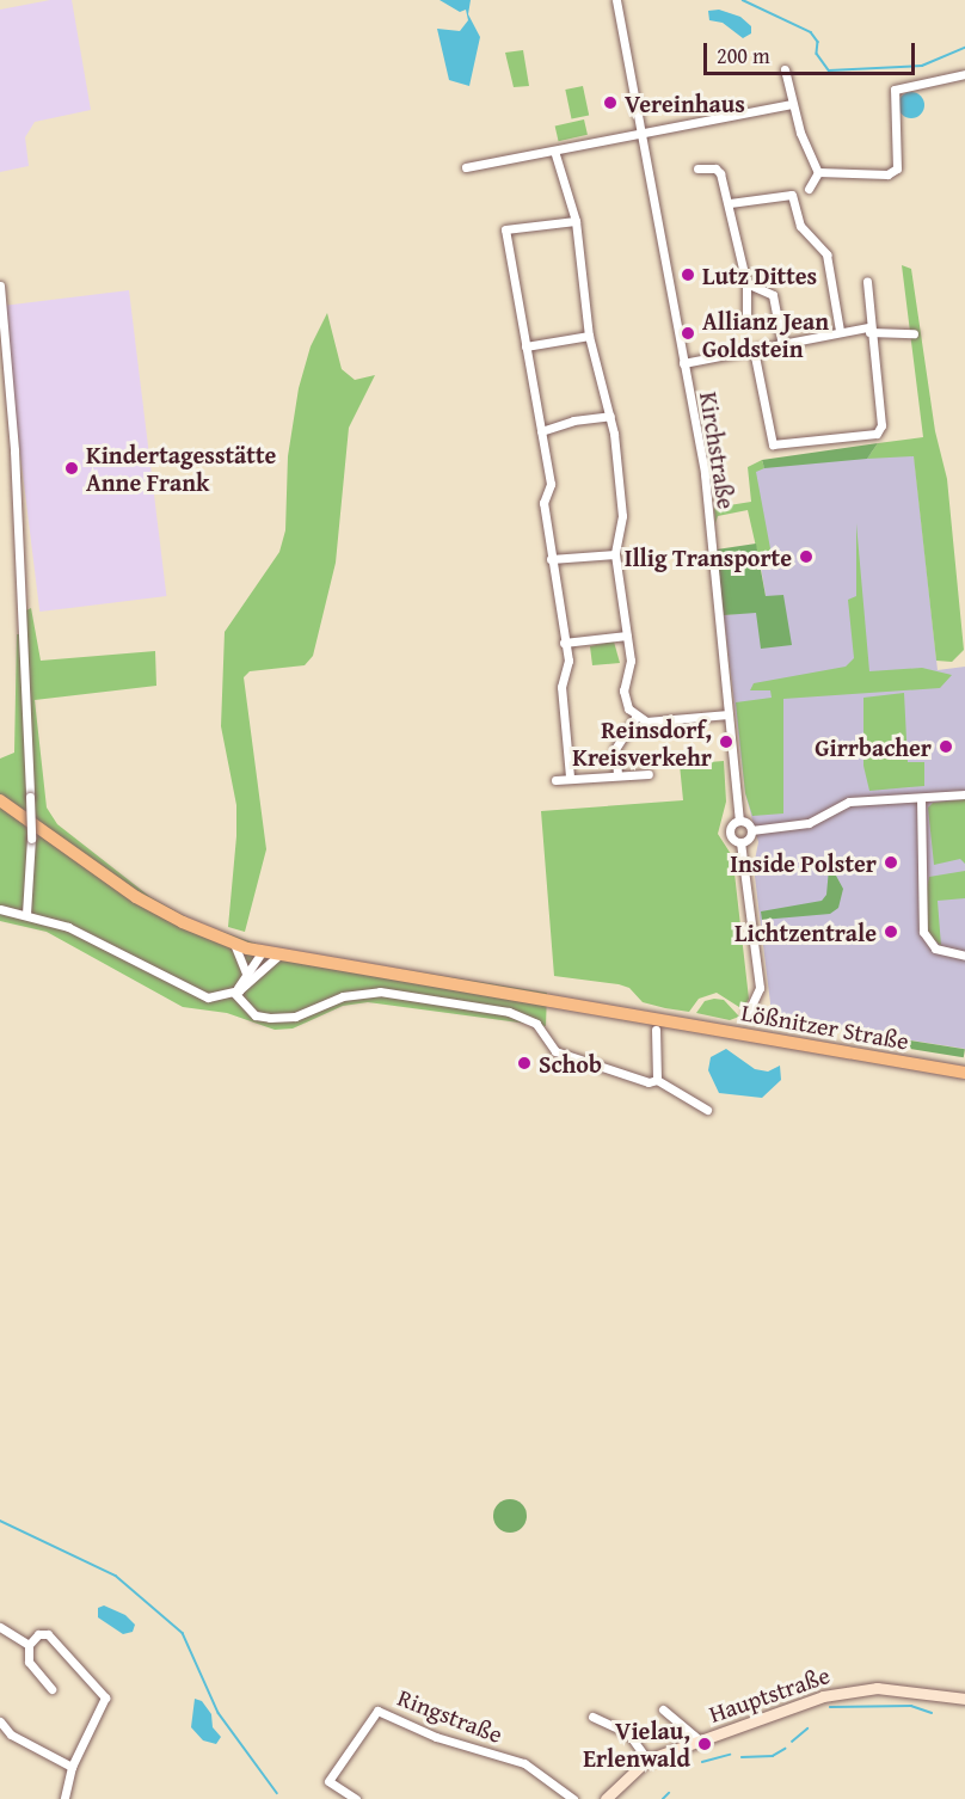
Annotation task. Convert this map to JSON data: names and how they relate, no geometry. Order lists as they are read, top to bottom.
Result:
{
  "streets": {
    "main road": ["Lößnitzer Straße", "Hauptstraße"],
    "street": ["Kirchstraße", "Ringstraße"]
  },
  "places": [
    "Vereinhaus",
    "Lutz Dittes",
    "Allianz Jean Goldstein",
    "Kindertagesstätte Anne Frank",
    "Illig Transporte",
    "Reinsdorf, Kreisverkehr",
    "Girrbacher",
    "Inside Polster",
    "Lichtzentrale",
    "Schob",
    "Vielau, Erlenwald"
  ],
  "scale_bar": "200 m"
}
